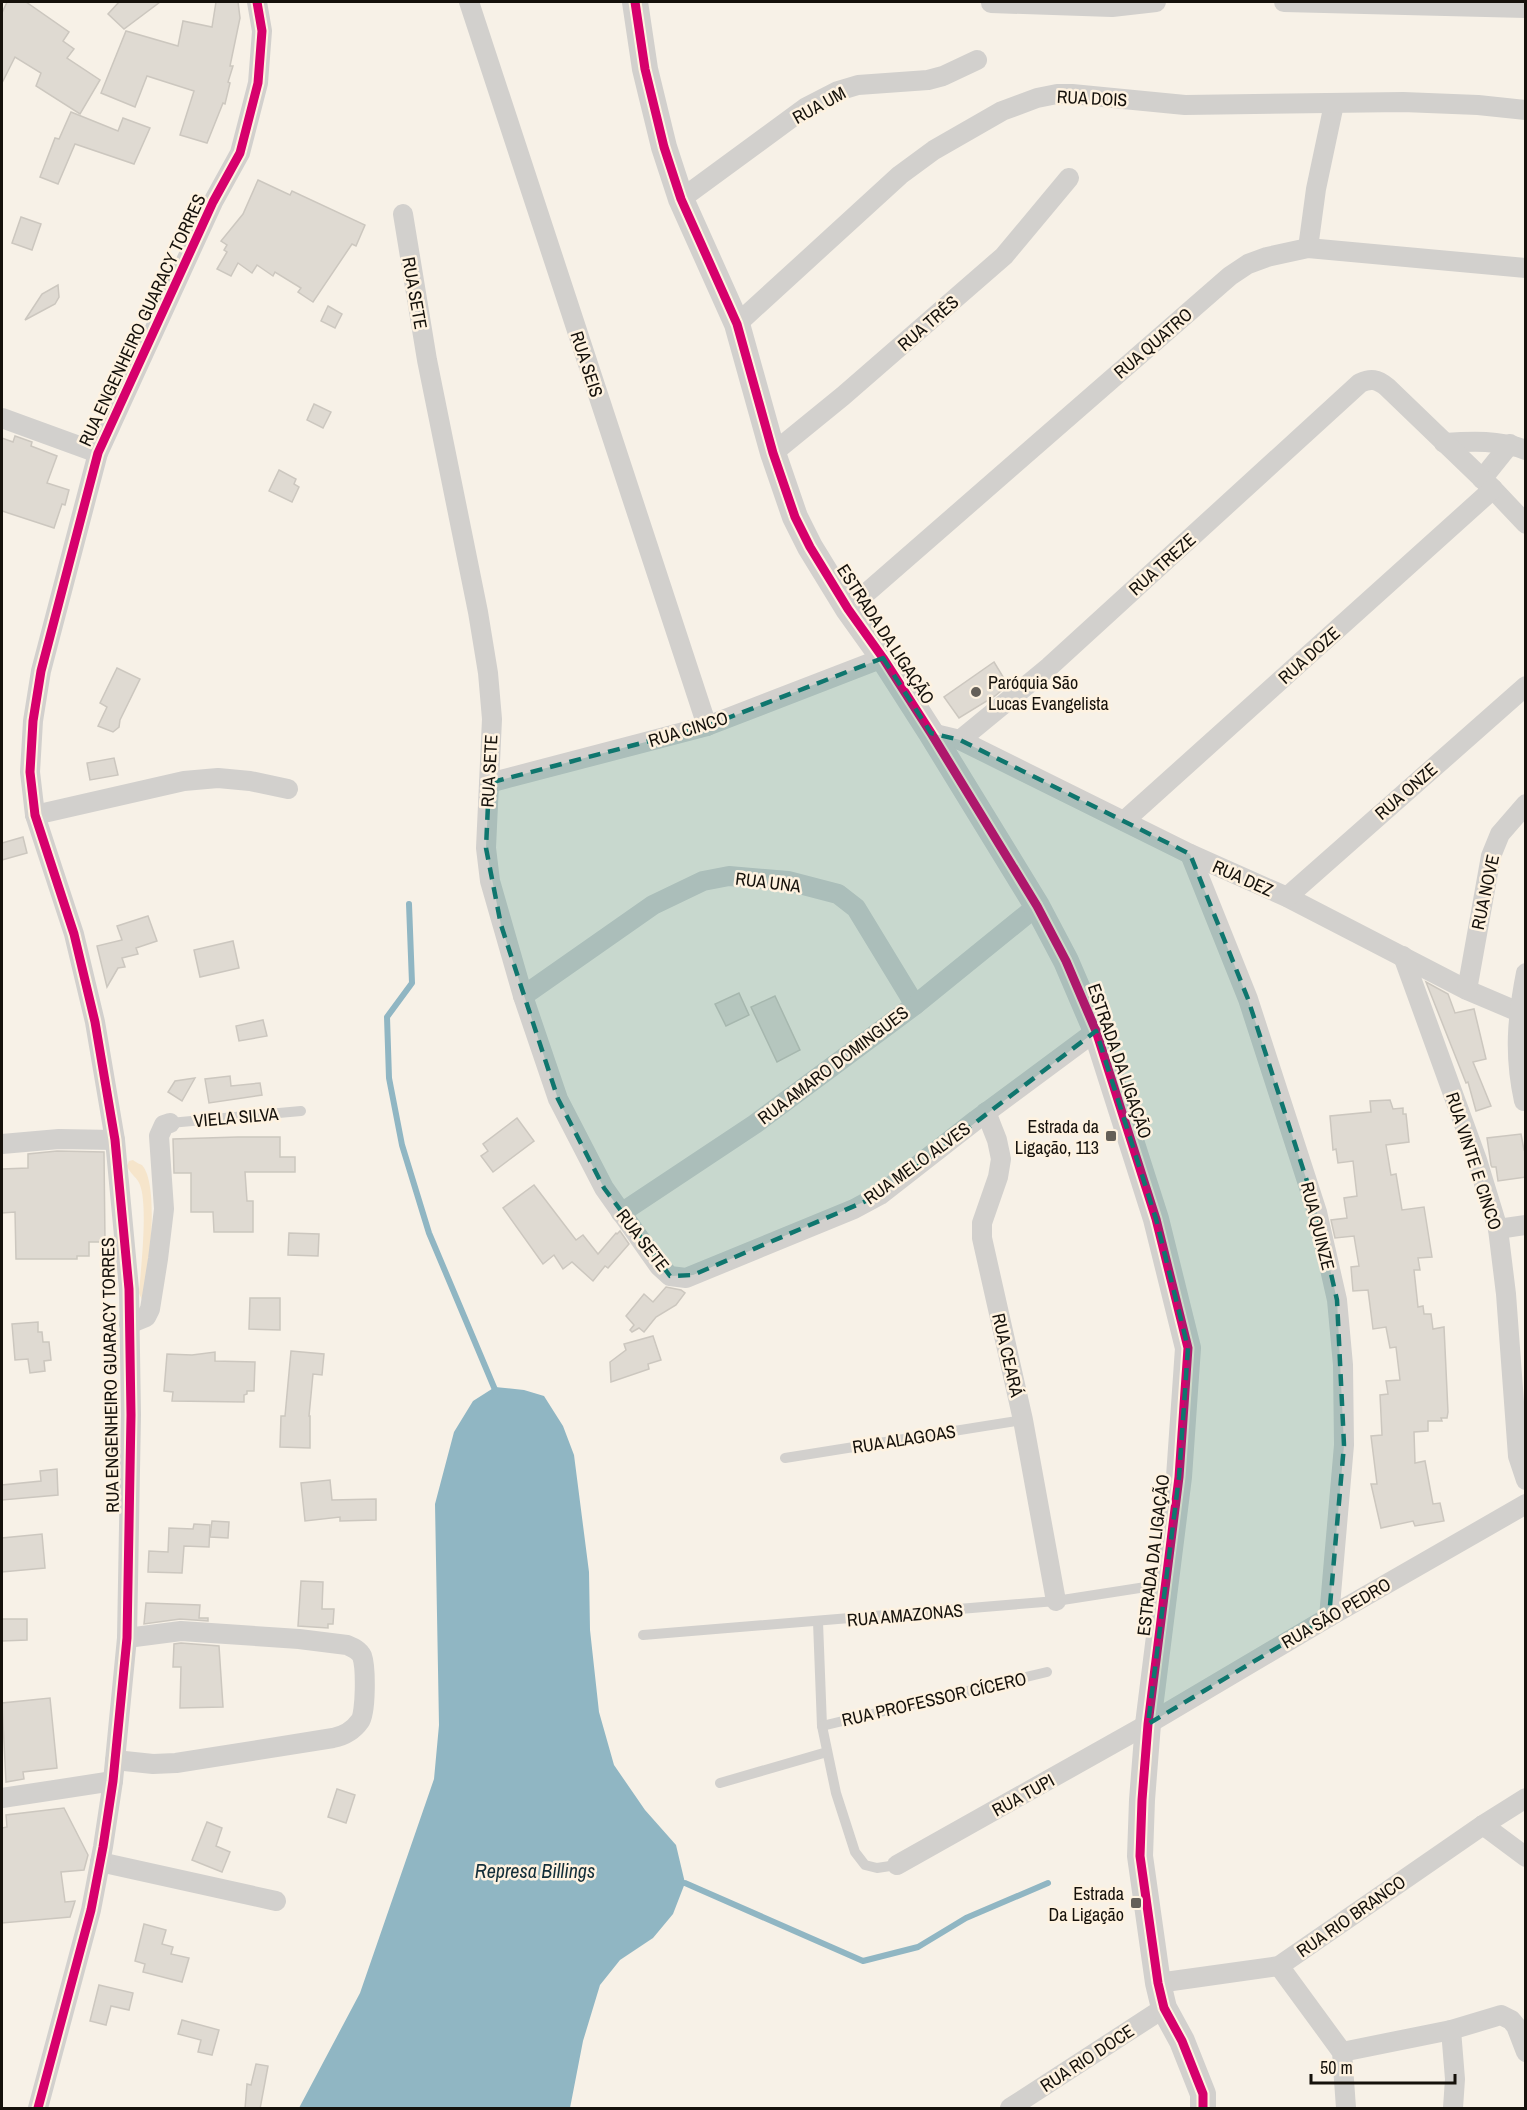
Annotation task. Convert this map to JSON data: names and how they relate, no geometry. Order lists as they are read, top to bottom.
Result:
{
  "streets": {
    "street": [
      "RUA DOIS",
      "RUA UM",
      "RUA SETE",
      "RUA ENGENHEIRO GUARACY TORRES",
      "RUA TRÊS",
      "RUA QUATRO",
      "RUA SEIS",
      "RUA TREZE",
      "ESTRADA DA LIGAÇÃO",
      "RUA DOZE",
      "RUA CINCO",
      "RUA ONZE",
      "RUA DEZ",
      "RUA UNA",
      "RUA NOVE",
      "RUA AMARO DOMINGUES",
      "RUA VINTE E CINCO",
      "RUA MELO ALVES",
      "RUA QUINZE",
      "RUA CEARÁ",
      "RUA SÃO PEDRO",
      "RUA TUPI",
      "RUA RIO BRANCO",
      "RUA RIO DOCE"
    ],
    "lane": [
      "VIELA SILVA",
      "RUA ALAGOAS",
      "RUA AMAZONAS",
      "RUA PROFESSOR CÍCERO"
    ]
  },
  "crossings": [
    ["RUA DOIS", "ESTRADA DA LIGAÇÃO"],
    ["RUA UM", "ESTRADA DA LIGAÇÃO"],
    ["RUA SETE", "RUA CINCO"],
    ["RUA SETE", "RUA UNA"],
    ["RUA SETE", "RUA AMARO DOMINGUES"],
    ["RUA SETE", "RUA MELO ALVES"],
    ["RUA TRÊS", "ESTRADA DA LIGAÇÃO"],
    ["RUA QUATRO", "ESTRADA DA LIGAÇÃO"],
    ["RUA SEIS", "RUA CINCO"],
    ["RUA TREZE", "RUA DEZ"],
    ["ESTRADA DA LIGAÇÃO", "RUA CINCO"],
    ["ESTRADA DA LIGAÇÃO", "RUA AMARO DOMINGUES"],
    ["ESTRADA DA LIGAÇÃO", "RUA MELO ALVES"],
    ["ESTRADA DA LIGAÇÃO", "RUA SÃO PEDRO"],
    ["ESTRADA DA LIGAÇÃO", "RUA AMAZONAS"],
    ["ESTRADA DA LIGAÇÃO", "RUA TUPI"],
    ["ESTRADA DA LIGAÇÃO", "RUA RIO BRANCO"],
    ["ESTRADA DA LIGAÇÃO", "RUA RIO DOCE"],
    ["RUA DOZE", "RUA DEZ"],
    ["RUA ONZE", "RUA DEZ"],
    ["RUA DEZ", "RUA NOVE"],
    ["RUA DEZ", "RUA VINTE E CINCO"],
    ["RUA DEZ", "RUA QUINZE"],
    ["RUA UNA", "RUA AMARO DOMINGUES"],
    ["RUA MELO ALVES", "RUA CEARÁ"],
    ["RUA QUINZE", "RUA SÃO PEDRO"],
    ["RUA CEARÁ", "RUA ALAGOAS"],
    ["RUA CEARÁ", "RUA AMAZONAS"],
    ["RUA SÃO PEDRO", "RUA TUPI"]
  ],
  "water": ["Represa Billings"],
  "places": {
    "other": ["Paróquia São Lucas Evangelista"],
    "transit": ["Estrada da Ligação, 113", "Estrada Da Ligação"]
  },
  "scale_bar": "50 m"
}
